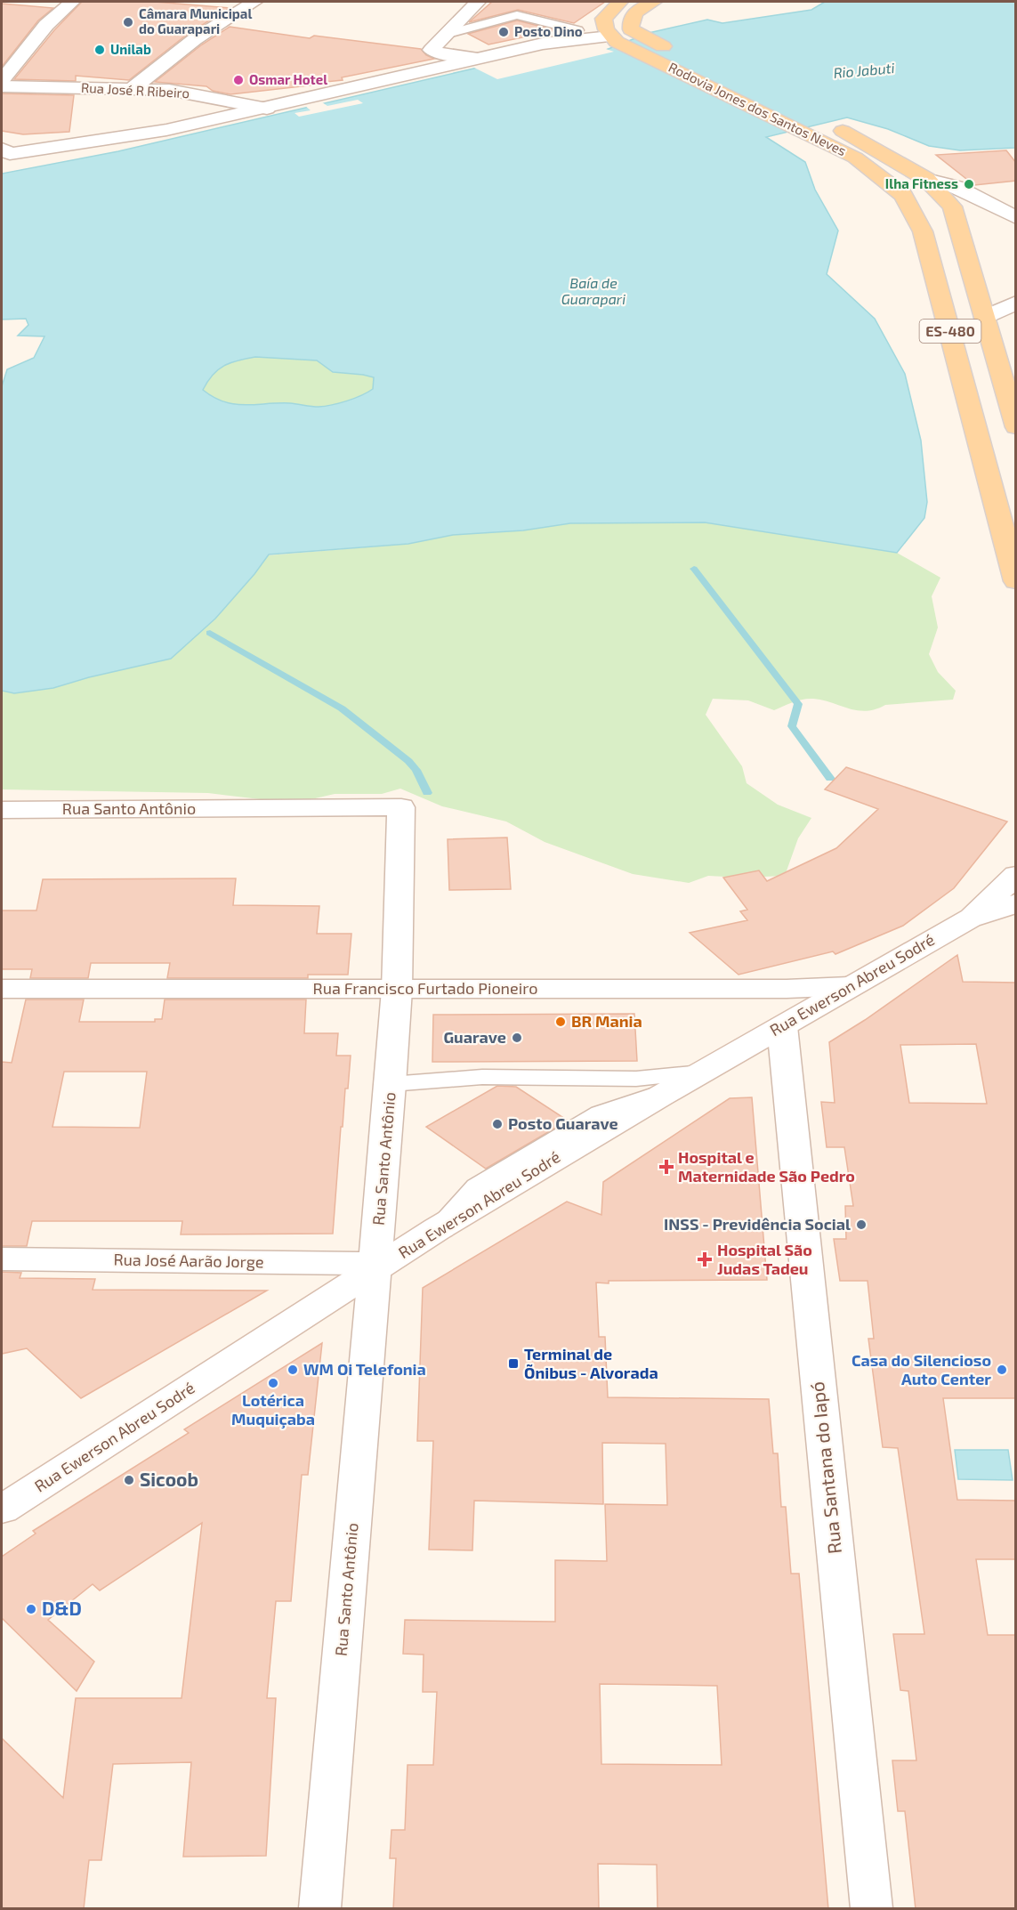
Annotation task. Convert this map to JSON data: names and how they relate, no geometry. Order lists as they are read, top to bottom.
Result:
{
  "streets": {
    "main road": ["Rodovia Jones dos Santos Neves", "ES-480"],
    "street": [
      "Rua José R Ribeiro",
      "Rua Santo Antônio",
      "Rua Ewerson Abreu Sodré",
      "Rua Francisco Furtado Pioneiro",
      "Rua José Aarão Jorge",
      "Rua Santana do Iapó"
    ]
  },
  "crossings": [
    ["Rua Santo Antônio", "Rua Ewerson Abreu Sodré"],
    ["Rua Santo Antônio", "Rua Francisco Furtado Pioneiro"],
    ["Rua Santo Antônio", "Rua José Aarão Jorge"],
    ["Rua Ewerson Abreu Sodré", "Rua Francisco Furtado Pioneiro"],
    ["Rua Ewerson Abreu Sodré", "Rua José Aarão Jorge"],
    ["Rua Ewerson Abreu Sodré", "Rua Santana do Iapó"]
  ],
  "water": ["Rio Jabuti", "Baía de Guarapari"],
  "places": {
    "other": [
      "Câmara Municipal do Guarapari",
      "Posto Dino",
      "Unilab",
      "Osmar Hotel",
      "Ilha Fitness",
      "BR Mania",
      "Guarave",
      "Posto Guarave",
      "INSS - Previdência Social",
      "WM Oi Telefonia",
      "Casa do Silencioso Auto Center",
      "Lotérica Muquiçaba",
      "Sicoob",
      "D&D"
    ],
    "health": ["Hospital e Maternidade São Pedro", "Hospital São Judas Tadeu"],
    "transit": ["Terminal de Õnibus - Alvorada"]
  }
}
